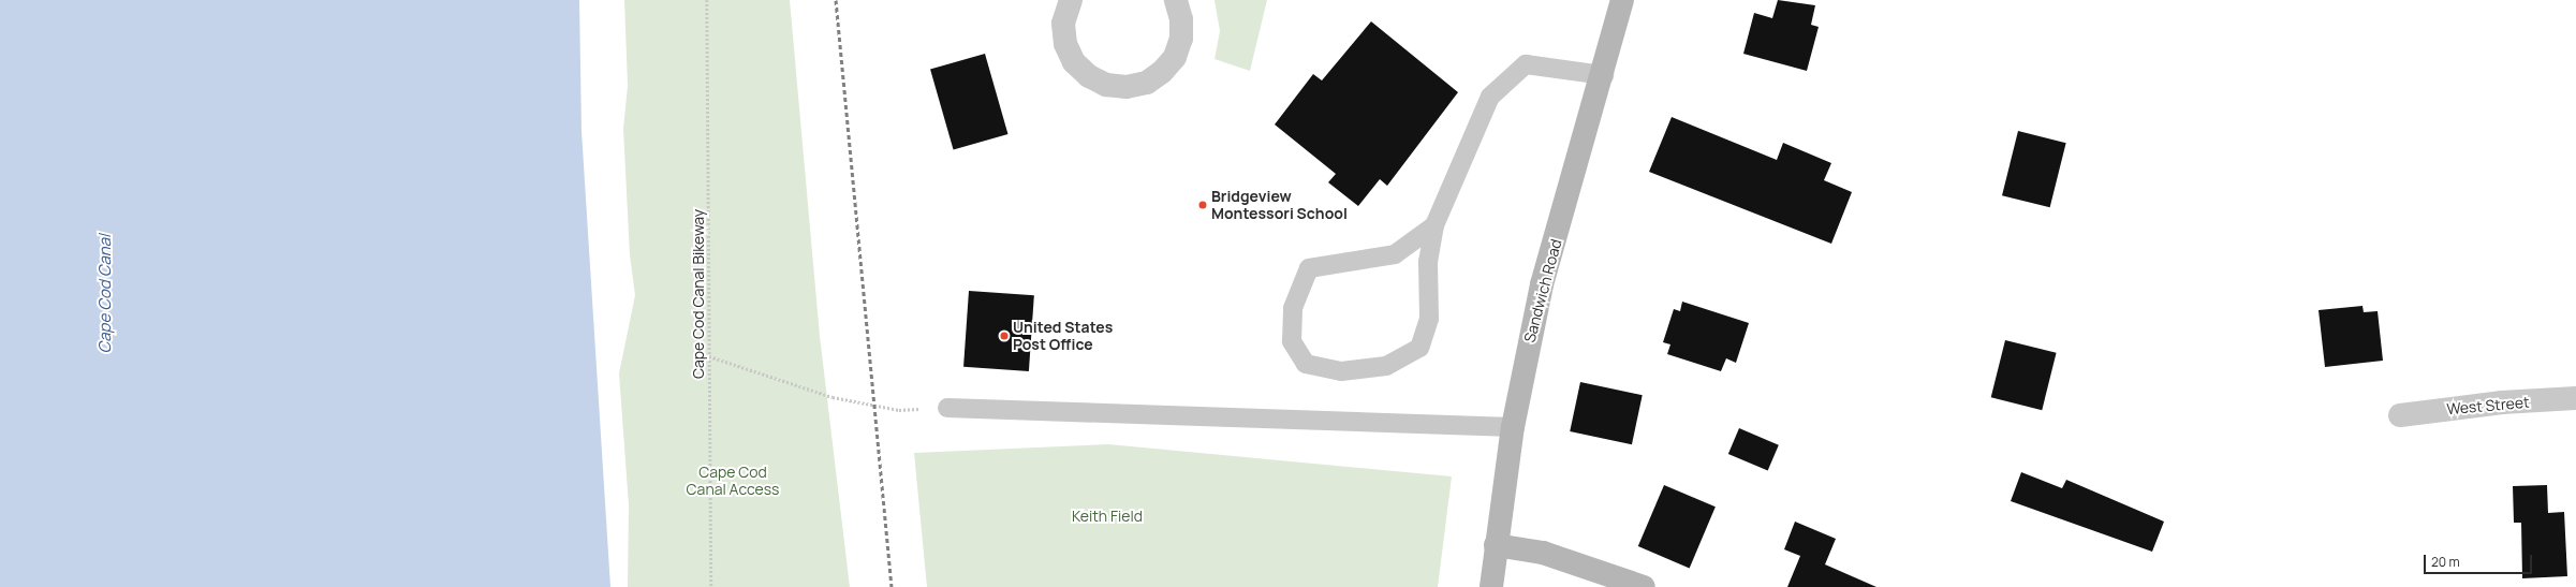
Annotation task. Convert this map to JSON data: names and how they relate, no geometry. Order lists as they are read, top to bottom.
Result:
{
  "streets": {
    "main road": ["Sandwich Road"],
    "street": ["West Street"],
    "path": ["Cape Cod Canal Bikeway"]
  },
  "water": ["Cape Cod Canal"],
  "parks": ["Cape Cod Canal Access", "Keith Field"],
  "places": ["Bridgeview Montessori School", "United States Post Office"],
  "scale_bar": "20 m"
}
